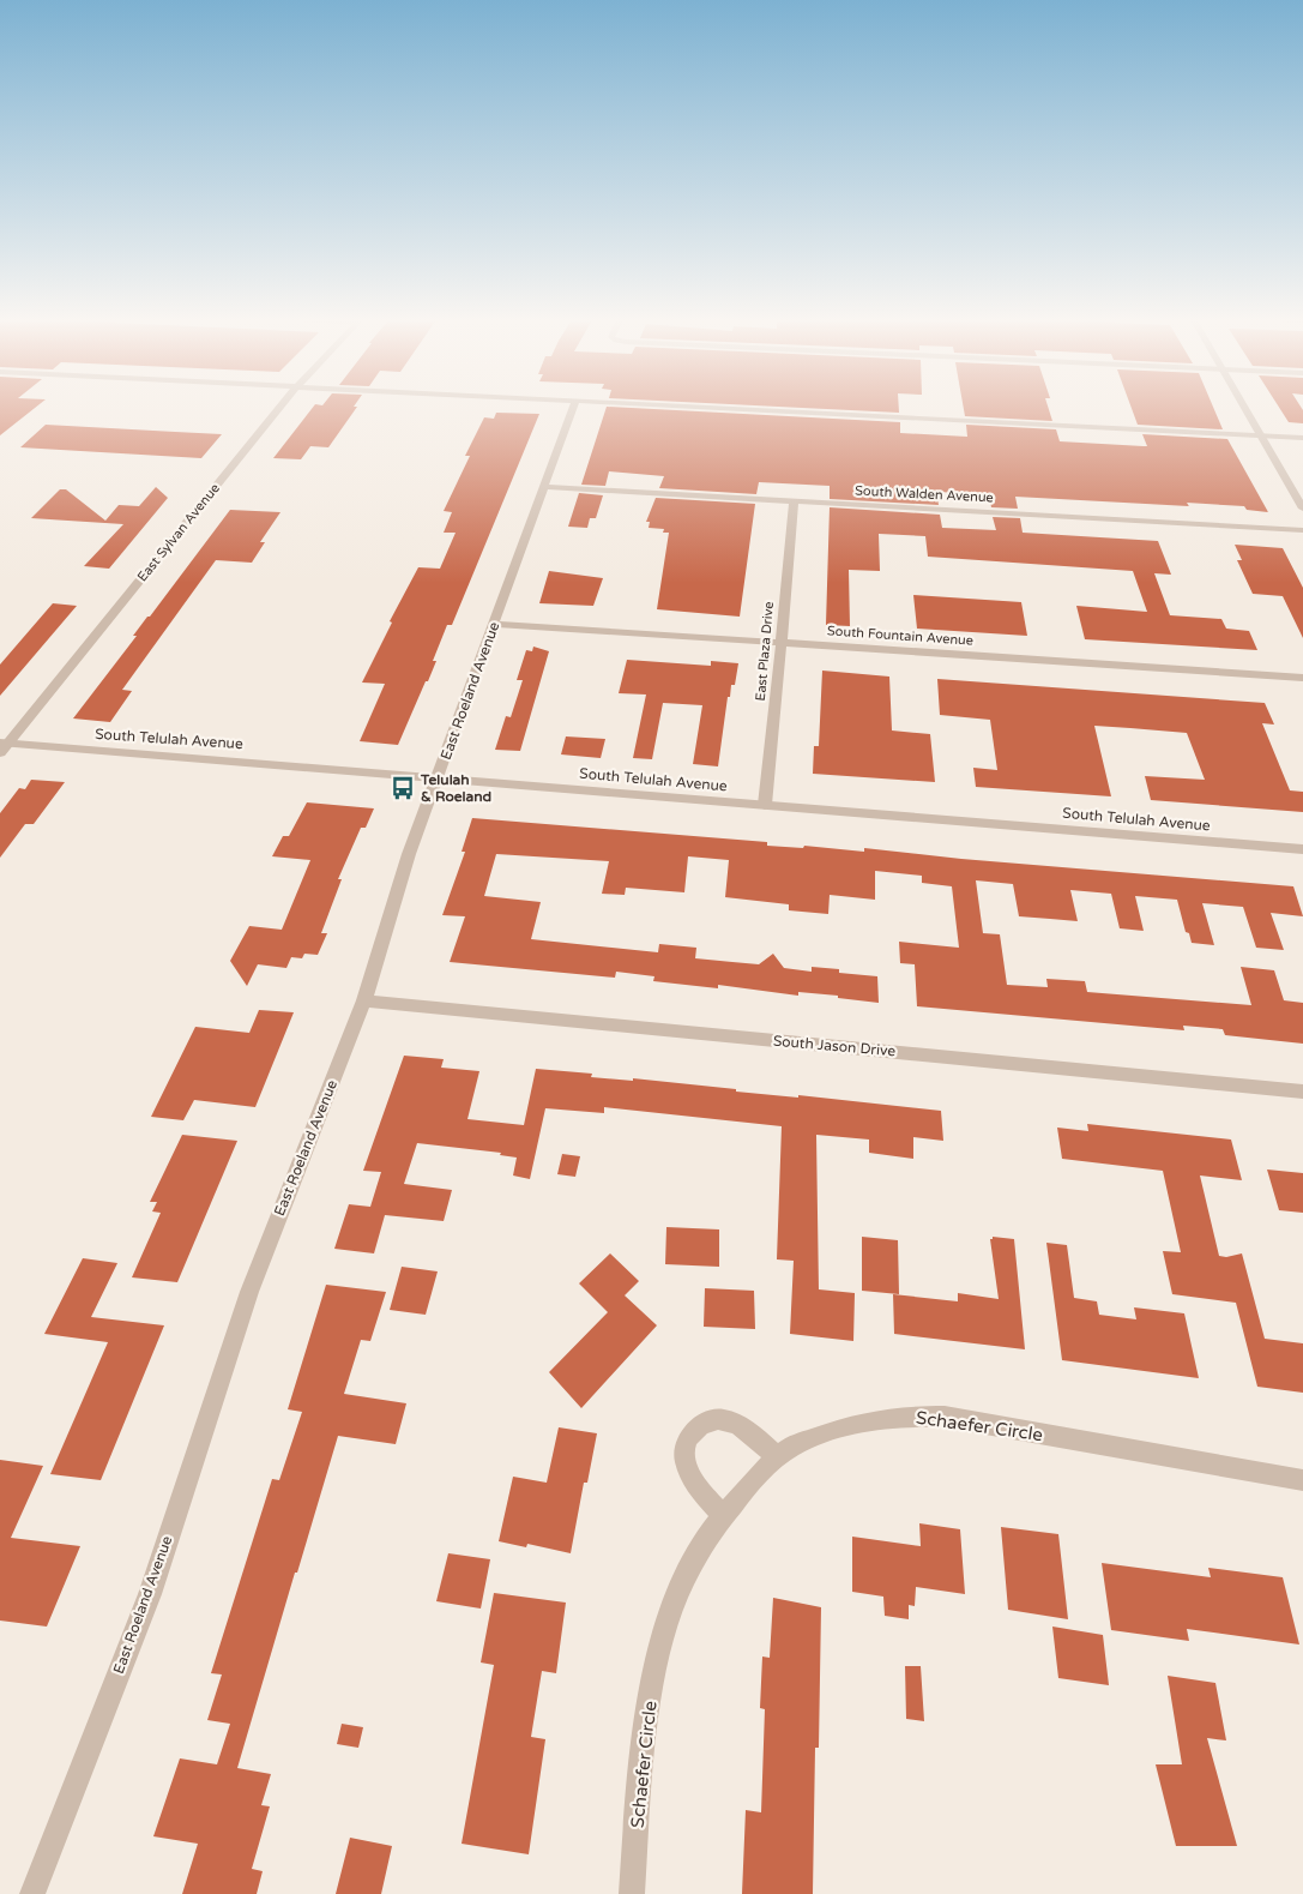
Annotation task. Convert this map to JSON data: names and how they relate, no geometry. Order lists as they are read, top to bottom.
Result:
{
  "streets": {
    "street": [
      "South Walden Avenue",
      "East Sylvan Avenue",
      "South Fountain Avenue",
      "East Plaza Drive",
      "East Roeland Avenue",
      "South Telulah Avenue",
      "South Jason Drive",
      "Schaefer Circle"
    ]
  },
  "crossings": [
    ["South Walden Avenue", "East Plaza Drive"],
    ["South Walden Avenue", "East Roeland Avenue"],
    ["East Sylvan Avenue", "South Telulah Avenue"],
    ["South Fountain Avenue", "East Plaza Drive"],
    ["South Fountain Avenue", "East Roeland Avenue"],
    ["East Plaza Drive", "South Telulah Avenue"],
    ["East Roeland Avenue", "South Telulah Avenue"],
    ["East Roeland Avenue", "South Jason Drive"]
  ],
  "places": {
    "bus stop": ["Telulah & Roeland"]
  }
}
